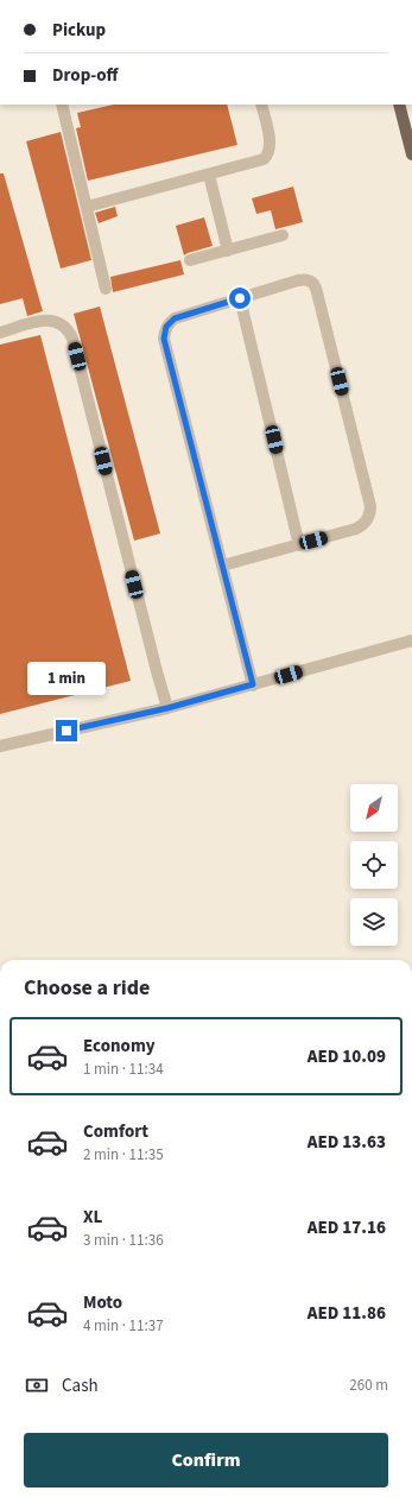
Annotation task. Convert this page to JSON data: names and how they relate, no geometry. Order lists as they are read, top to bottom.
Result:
{
  "north": "bottom left",
  "page": {
    "banner": ["Pickup", "Drop-off"],
    "bubble": "1 min",
    "heading": "Choose a ride",
    "list": [
      {
        "name": "Economy",
        "note": "1 min · 11:34",
        "value": "AED 10.09"
      },
      {
        "name": "Comfort",
        "note": "2 min · 11:35",
        "value": "AED 13.63"
      },
      {
        "name": "XL",
        "note": "3 min · 11:36",
        "value": "AED 17.16"
      },
      {
        "name": "Moto",
        "note": "4 min · 11:37",
        "value": "AED 11.86"
      }
    ],
    "pay": ["Cash", "260 m"],
    "buttons": "Confirm"
  }
}
